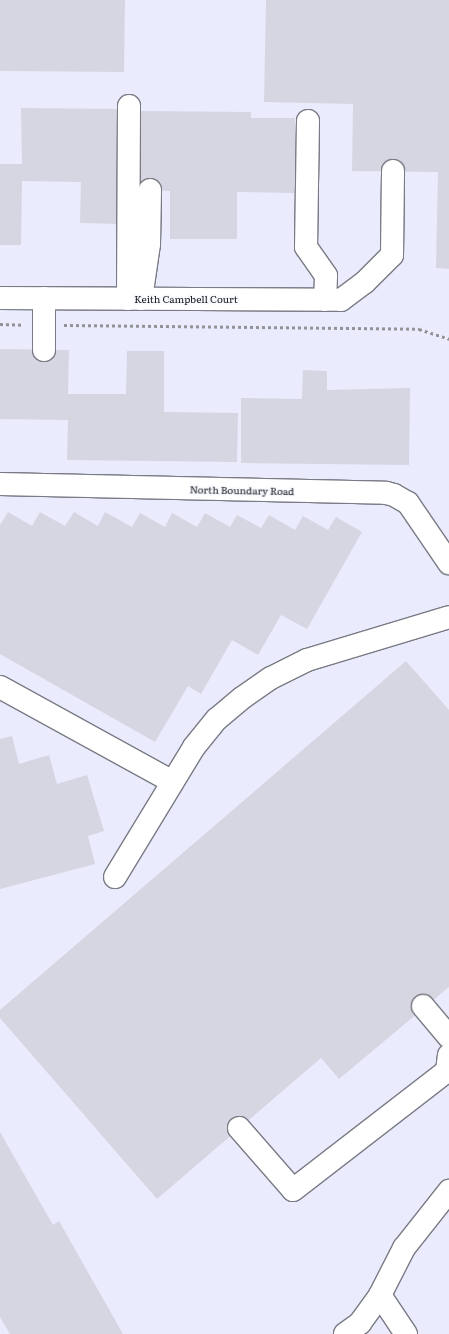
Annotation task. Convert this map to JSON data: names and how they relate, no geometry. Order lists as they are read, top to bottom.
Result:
{
  "streets": {
    "street": ["Keith Campbell Court", "North Boundary Road"]
  }
}
